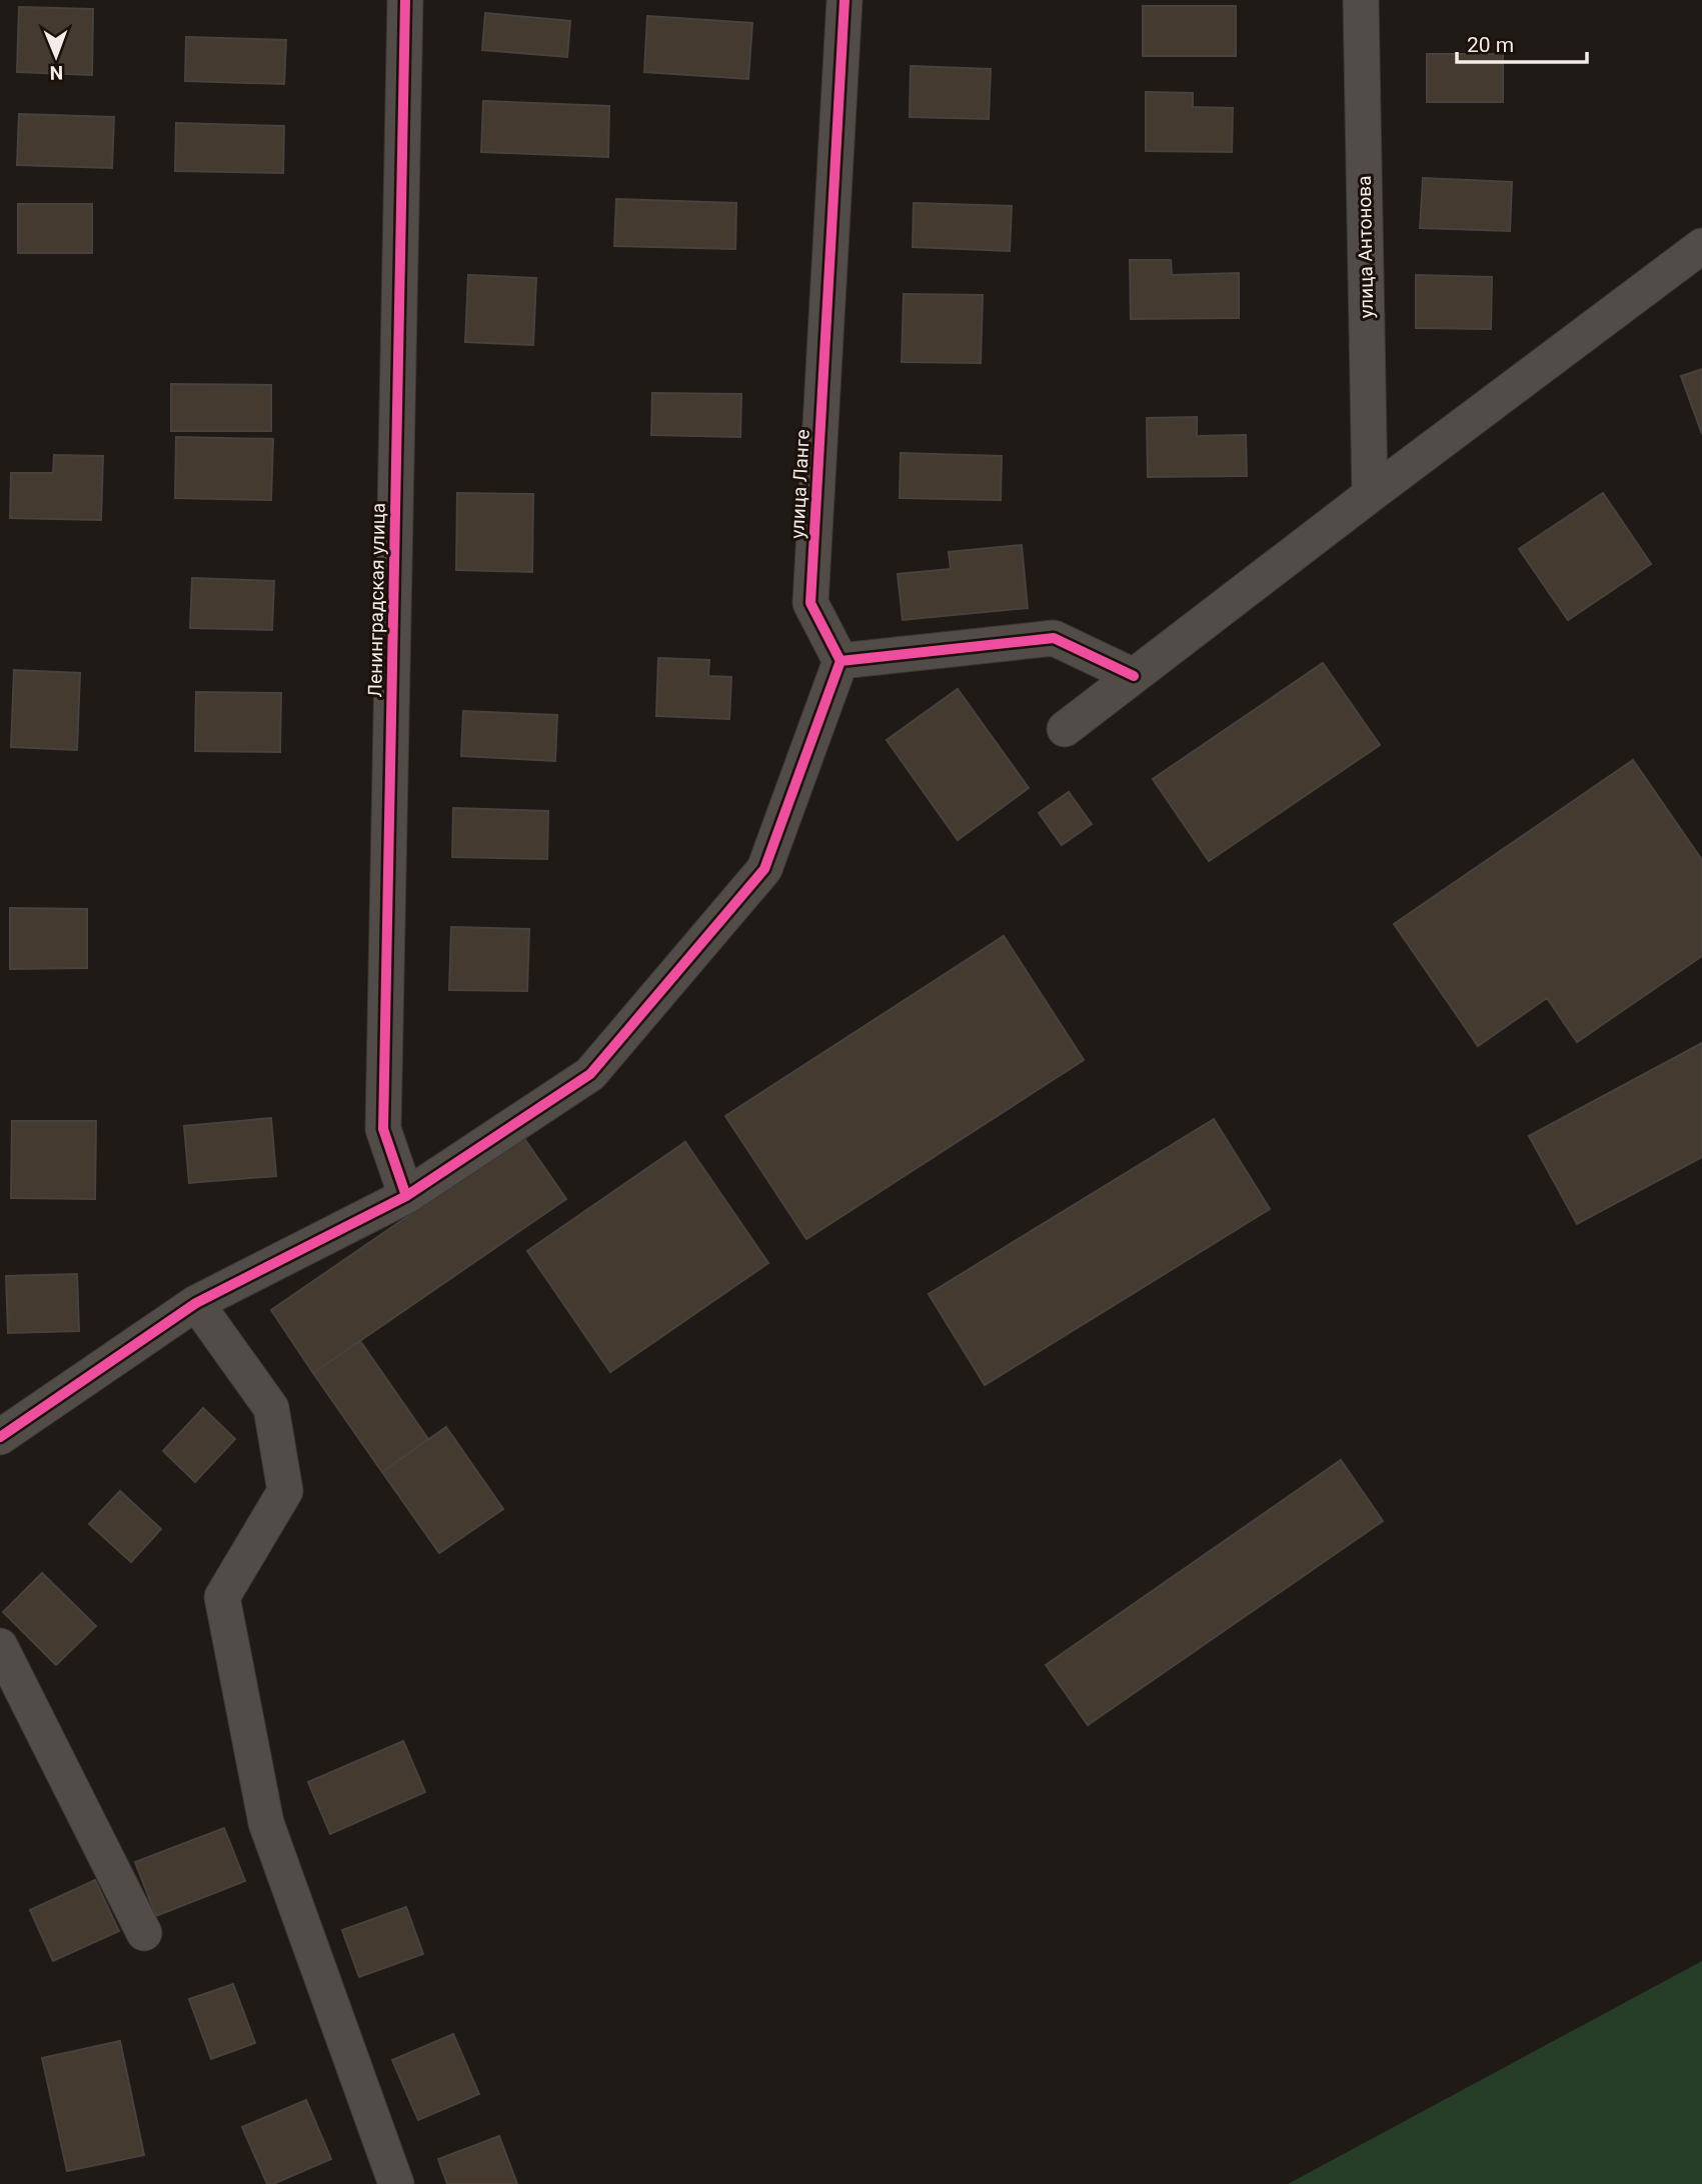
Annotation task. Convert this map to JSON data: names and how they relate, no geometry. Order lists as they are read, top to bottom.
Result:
{
  "streets": {
    "street": ["улица Антонова", "улица Ланге", "Ленинградская улица"]
  },
  "scale_bar": "20 m",
  "north": "bottom"
}
